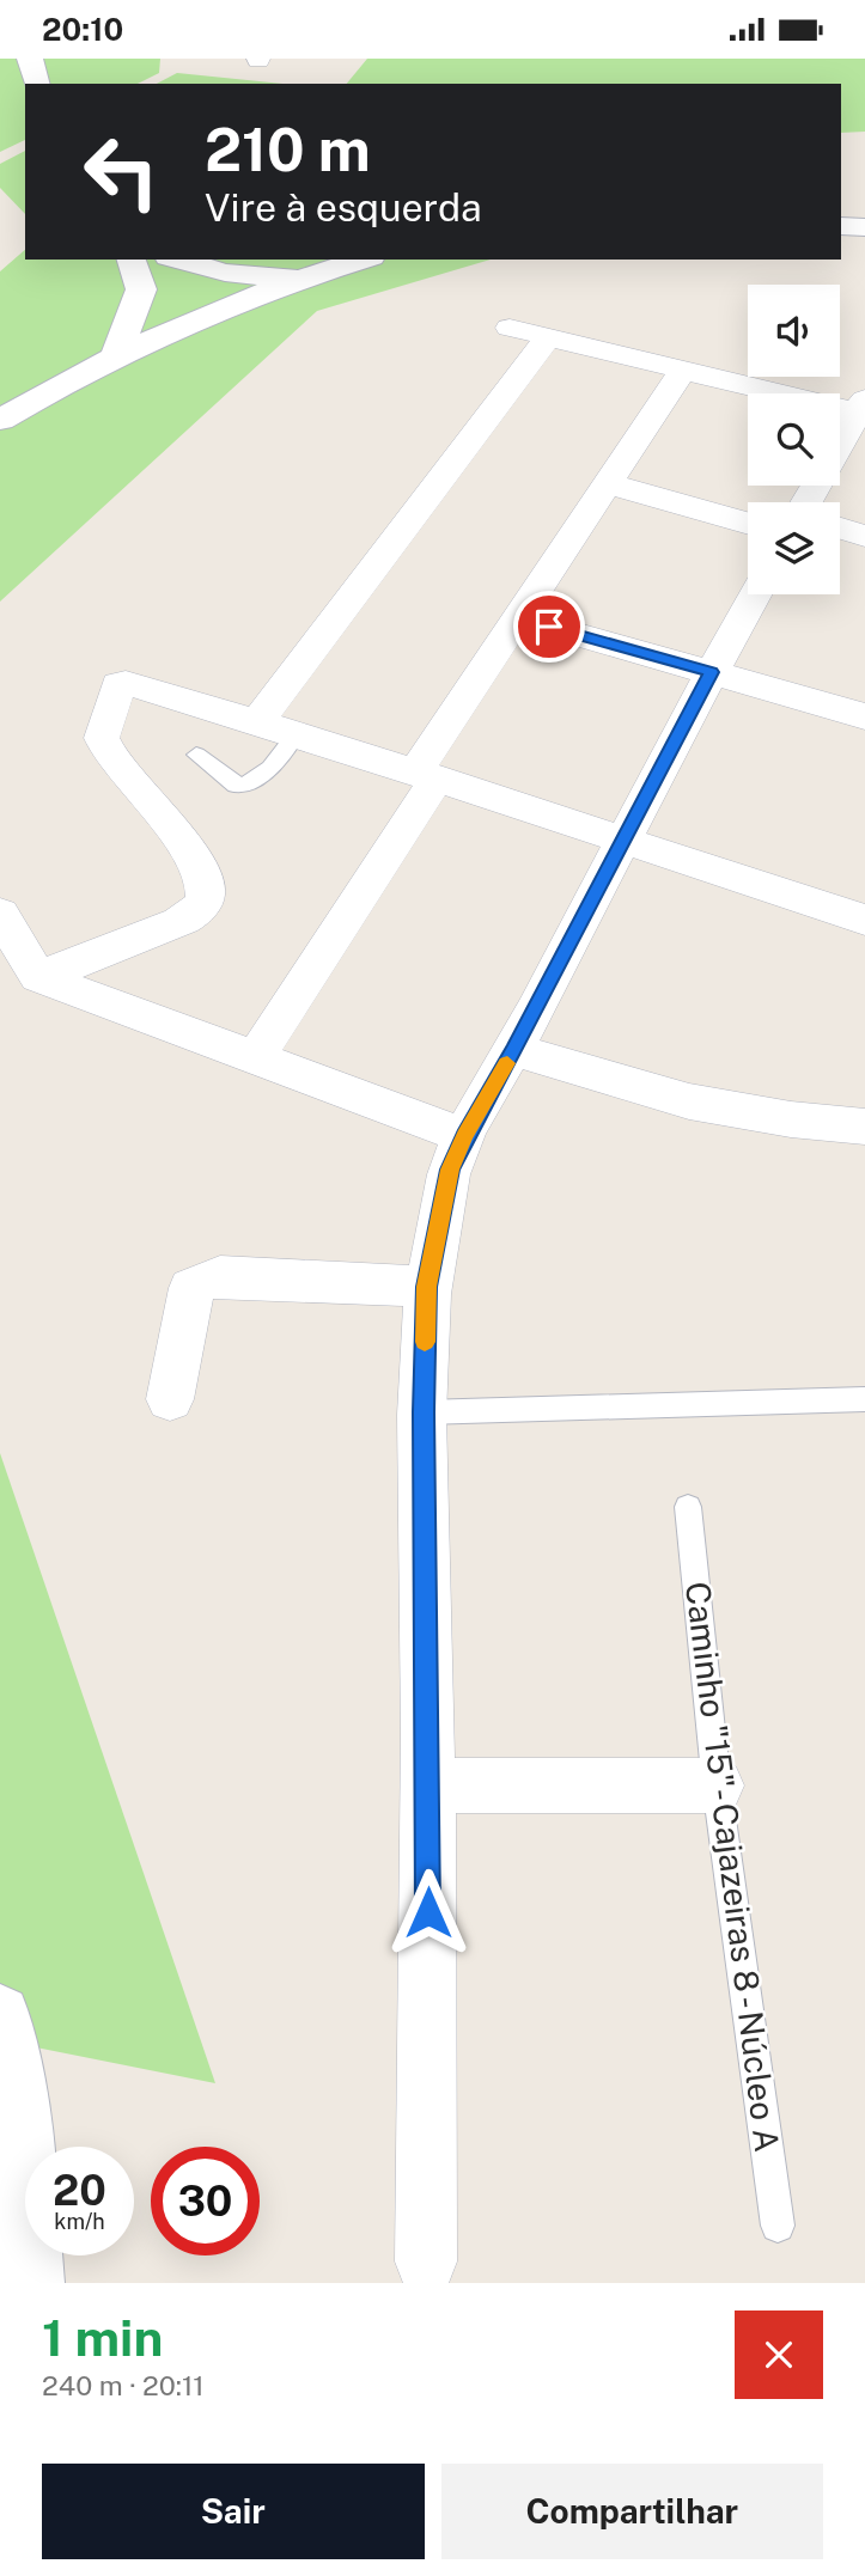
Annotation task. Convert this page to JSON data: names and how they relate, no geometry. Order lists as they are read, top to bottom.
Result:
{
  "streets": {
    "lane": ["Caminho \"15\"- Cajazeiras 8 - Núcleo A"]
  },
  "page": {
    "status": "20:10",
    "turn": ["210 m", "Vire à esquerda"],
    "speed": "20 km/h",
    "limit": "30",
    "heading": ["1 min", "240 m · 20:11"],
    "buttons": ["Sair", "Compartilhar"]
  }
}
